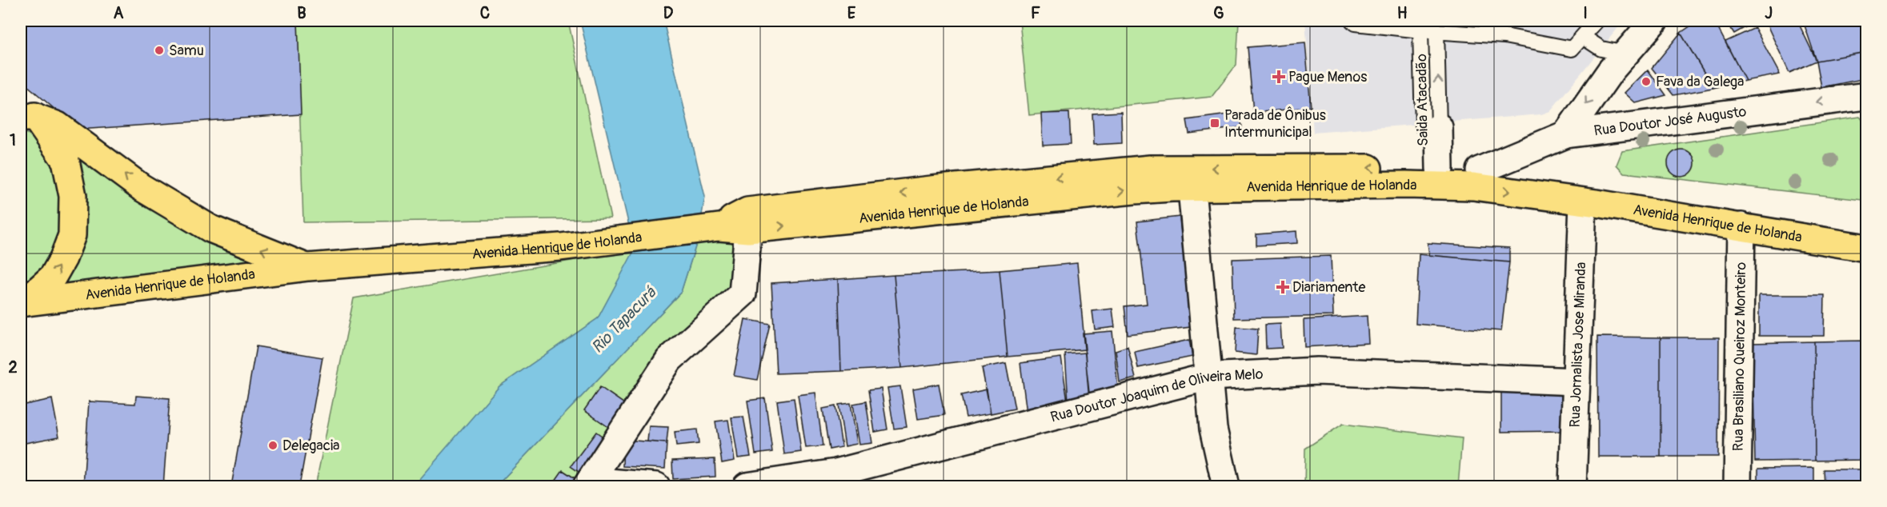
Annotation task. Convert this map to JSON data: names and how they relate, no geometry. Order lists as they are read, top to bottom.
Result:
{
  "streets": {
    "main road": ["Avenida Henrique de Holanda"],
    "street": [
      "Rua Doutor José Augusto",
      "Rua Jornalista Jose Miranda",
      "Rua Brasiliano Queiroz Monteiro",
      "Rua Doutor Joaquim de Oliveira Melo"
    ],
    "lane": ["Saida Atacadão"]
  },
  "crossings": [
    ["Avenida Henrique de Holanda", "Rua Jornalista Jose Miranda"],
    ["Avenida Henrique de Holanda", "Rua Brasiliano Queiroz Monteiro"],
    ["Rua Jornalista Jose Miranda", "Rua Doutor Joaquim de Oliveira Melo"]
  ],
  "one_way": ["Rua Doutor José Augusto"],
  "water": ["Rio Tapacurá"],
  "places": {
    "other": ["Samu", "Fava da Galega", "Delegacia"],
    "health": ["Pague Menos", "Diariamente"],
    "transit": ["Parada de Ônibus Intermunicipal"]
  },
  "grid": {
    "columns": [
      "A",
      "B",
      "C",
      "D",
      "E",
      "F",
      "G",
      "H",
      "I",
      "J"
    ],
    "rows": ["1", "2"]
  }
}
